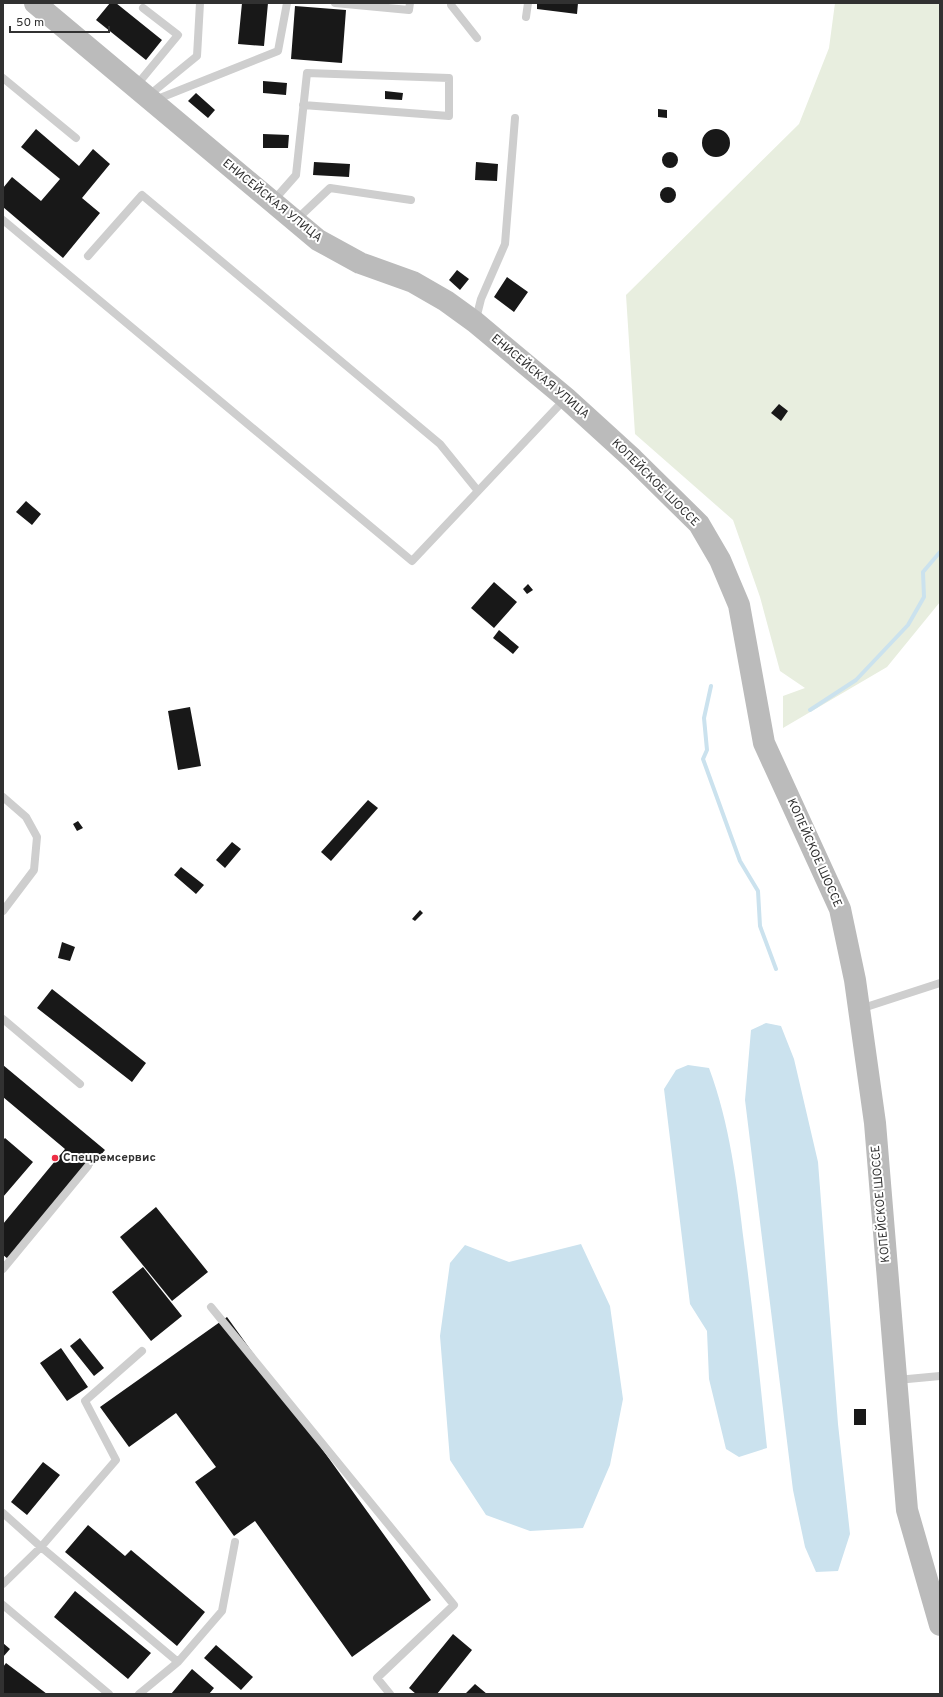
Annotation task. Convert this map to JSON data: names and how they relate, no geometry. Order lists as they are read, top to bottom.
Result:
{
  "streets": {
    "street": ["ЕНИСЕЙСКАЯ УЛИЦА", "КОПЕЙСКОЕ ШОССЕ"]
  },
  "crossings": [
    ["ЕНИСЕЙСКАЯ УЛИЦА", "КОПЕЙСКОЕ ШОССЕ"]
  ],
  "places": ["Спецремсервис"],
  "scale_bar": "50 m"
}
